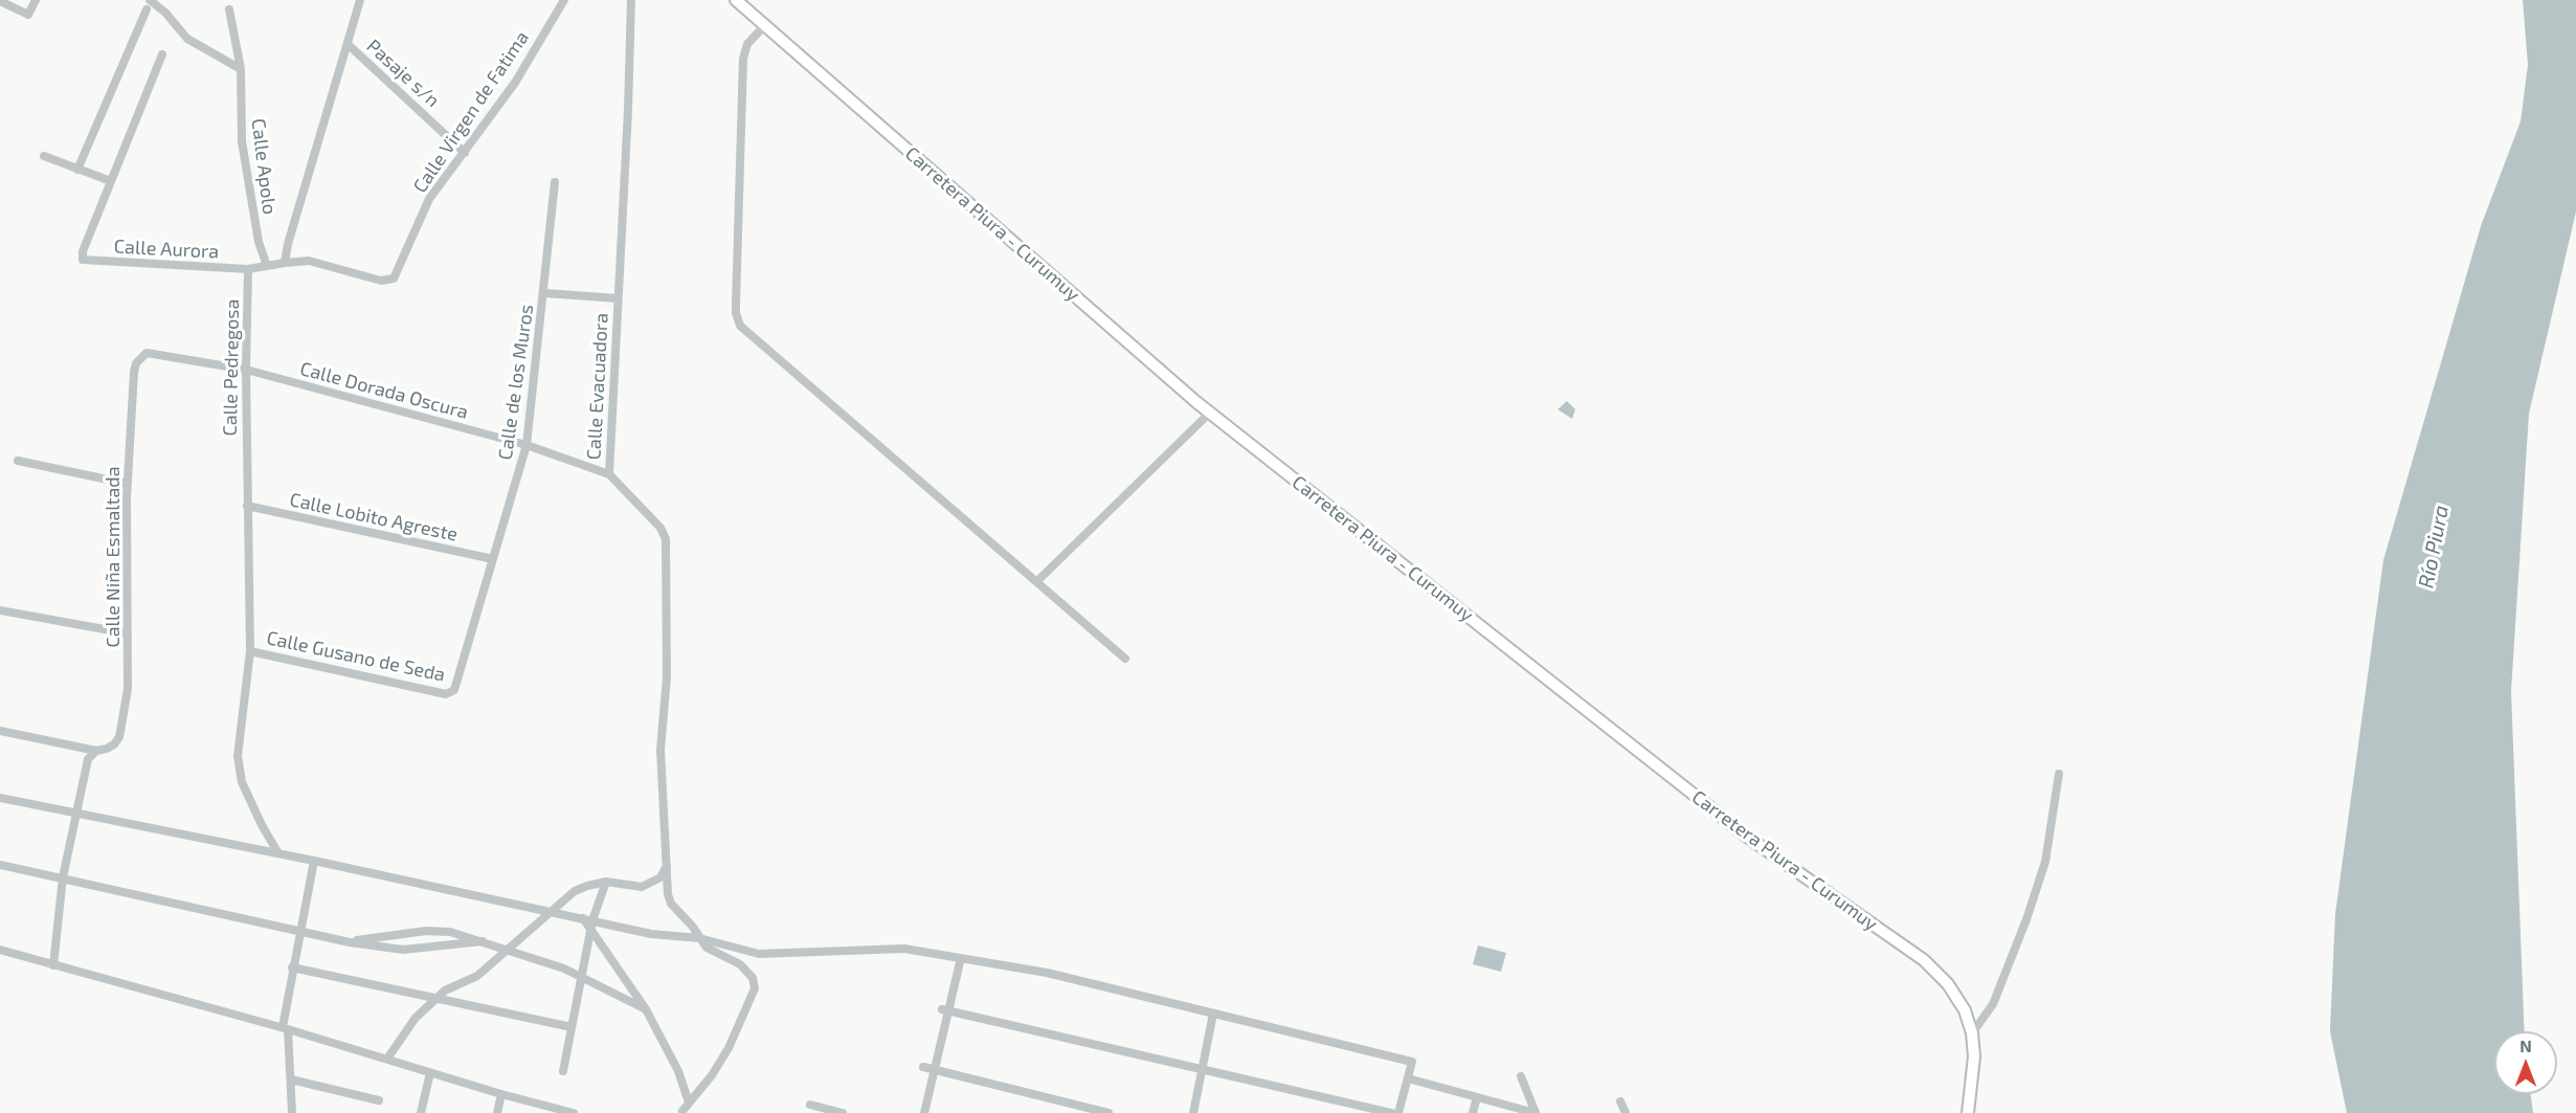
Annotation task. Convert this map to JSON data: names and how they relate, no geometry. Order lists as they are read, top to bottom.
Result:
{
  "streets": {
    "main road": ["Carretera Piura - Curumuy"],
    "street": [
      "Pasaje s/n",
      "Calle Virgen de Fatima",
      "Calle Apolo",
      "Calle Aurora",
      "Calle Pedregosa",
      "Calle de los Muros",
      "Calle Evacuadora",
      "Calle Dorada Oscura",
      "Calle Lobito Agreste",
      "Calle Niña Esmaltada",
      "Calle Gusano de Seda"
    ]
  },
  "crossings": [
    ["Pasaje s/n", "Calle Virgen de Fatima"],
    ["Calle Aurora", "Calle Pedregosa"],
    ["Calle Pedregosa", "Calle Dorada Oscura"],
    ["Calle Pedregosa", "Calle Lobito Agreste"],
    ["Calle Pedregosa", "Calle Gusano de Seda"],
    ["Calle de los Muros", "Calle Dorada Oscura"],
    ["Calle de los Muros", "Calle Lobito Agreste"],
    ["Calle de los Muros", "Calle Gusano de Seda"],
    ["Calle Evacuadora", "Calle Dorada Oscura"],
    ["Calle Dorada Oscura", "Calle Niña Esmaltada"]
  ],
  "water": ["Río Piura"],
  "north": "top"
}
